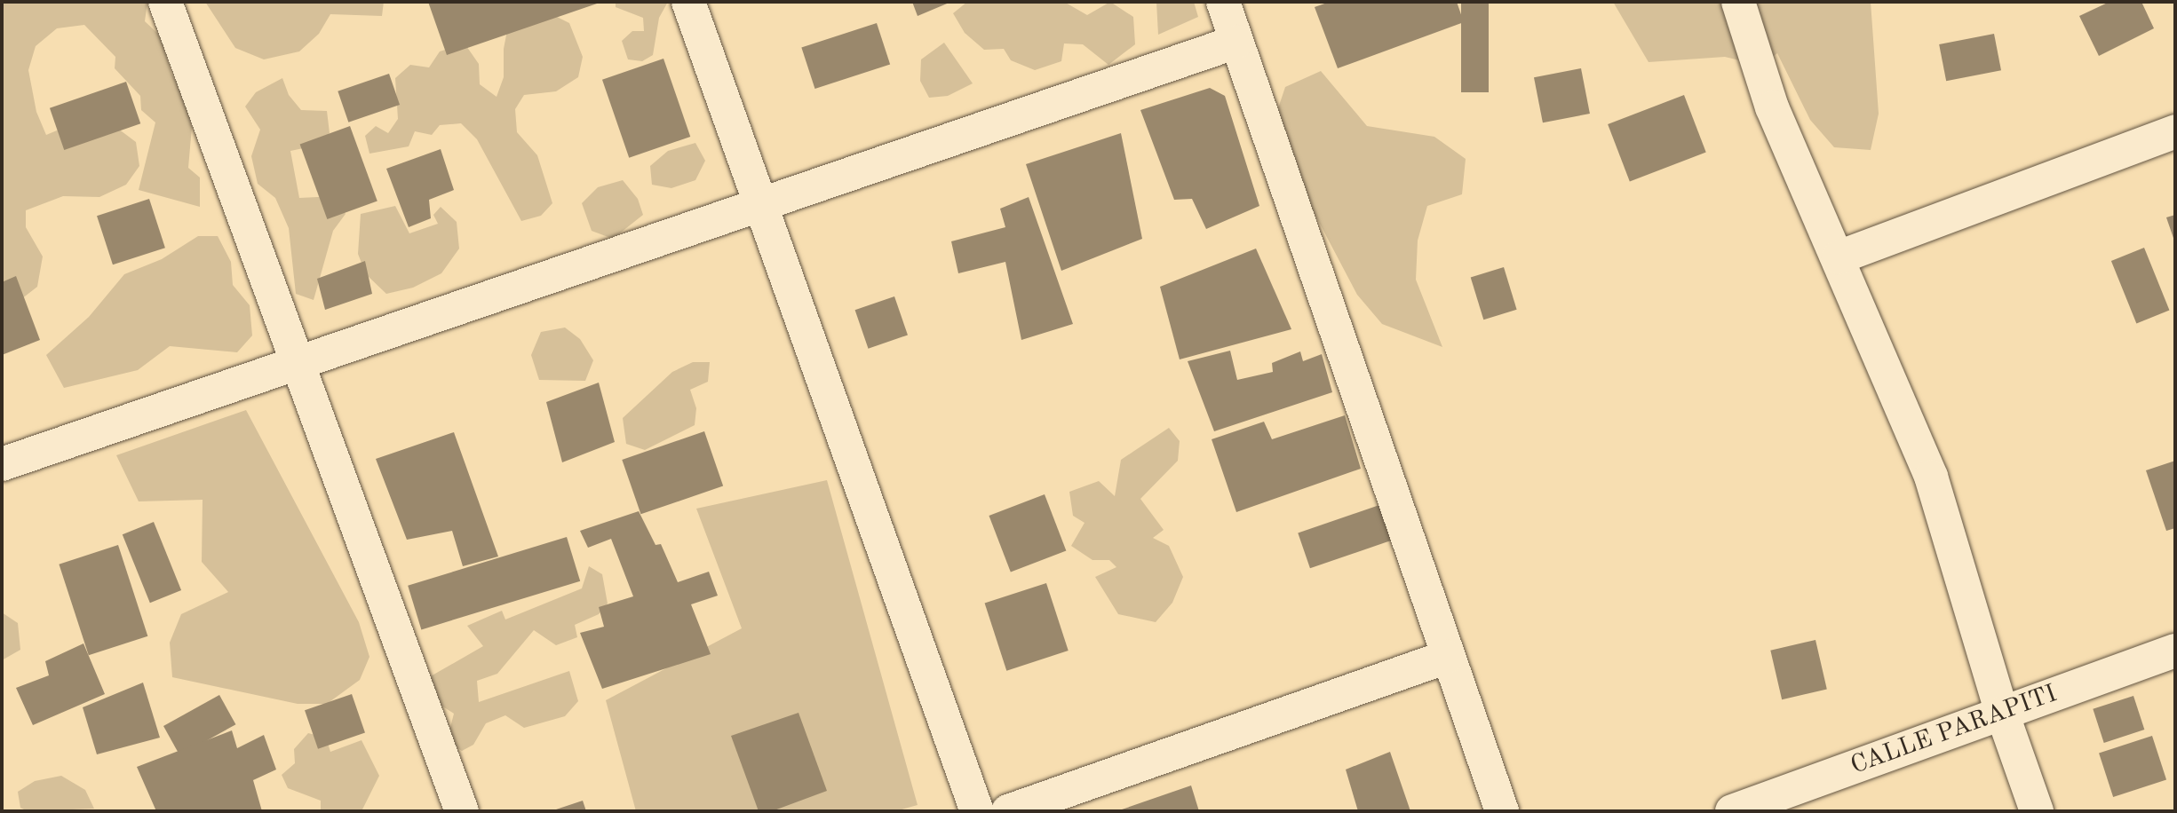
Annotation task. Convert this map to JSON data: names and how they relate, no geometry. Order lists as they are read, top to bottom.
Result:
{
  "streets": {
    "street": ["CALLE PARAPITI"]
  }
}
